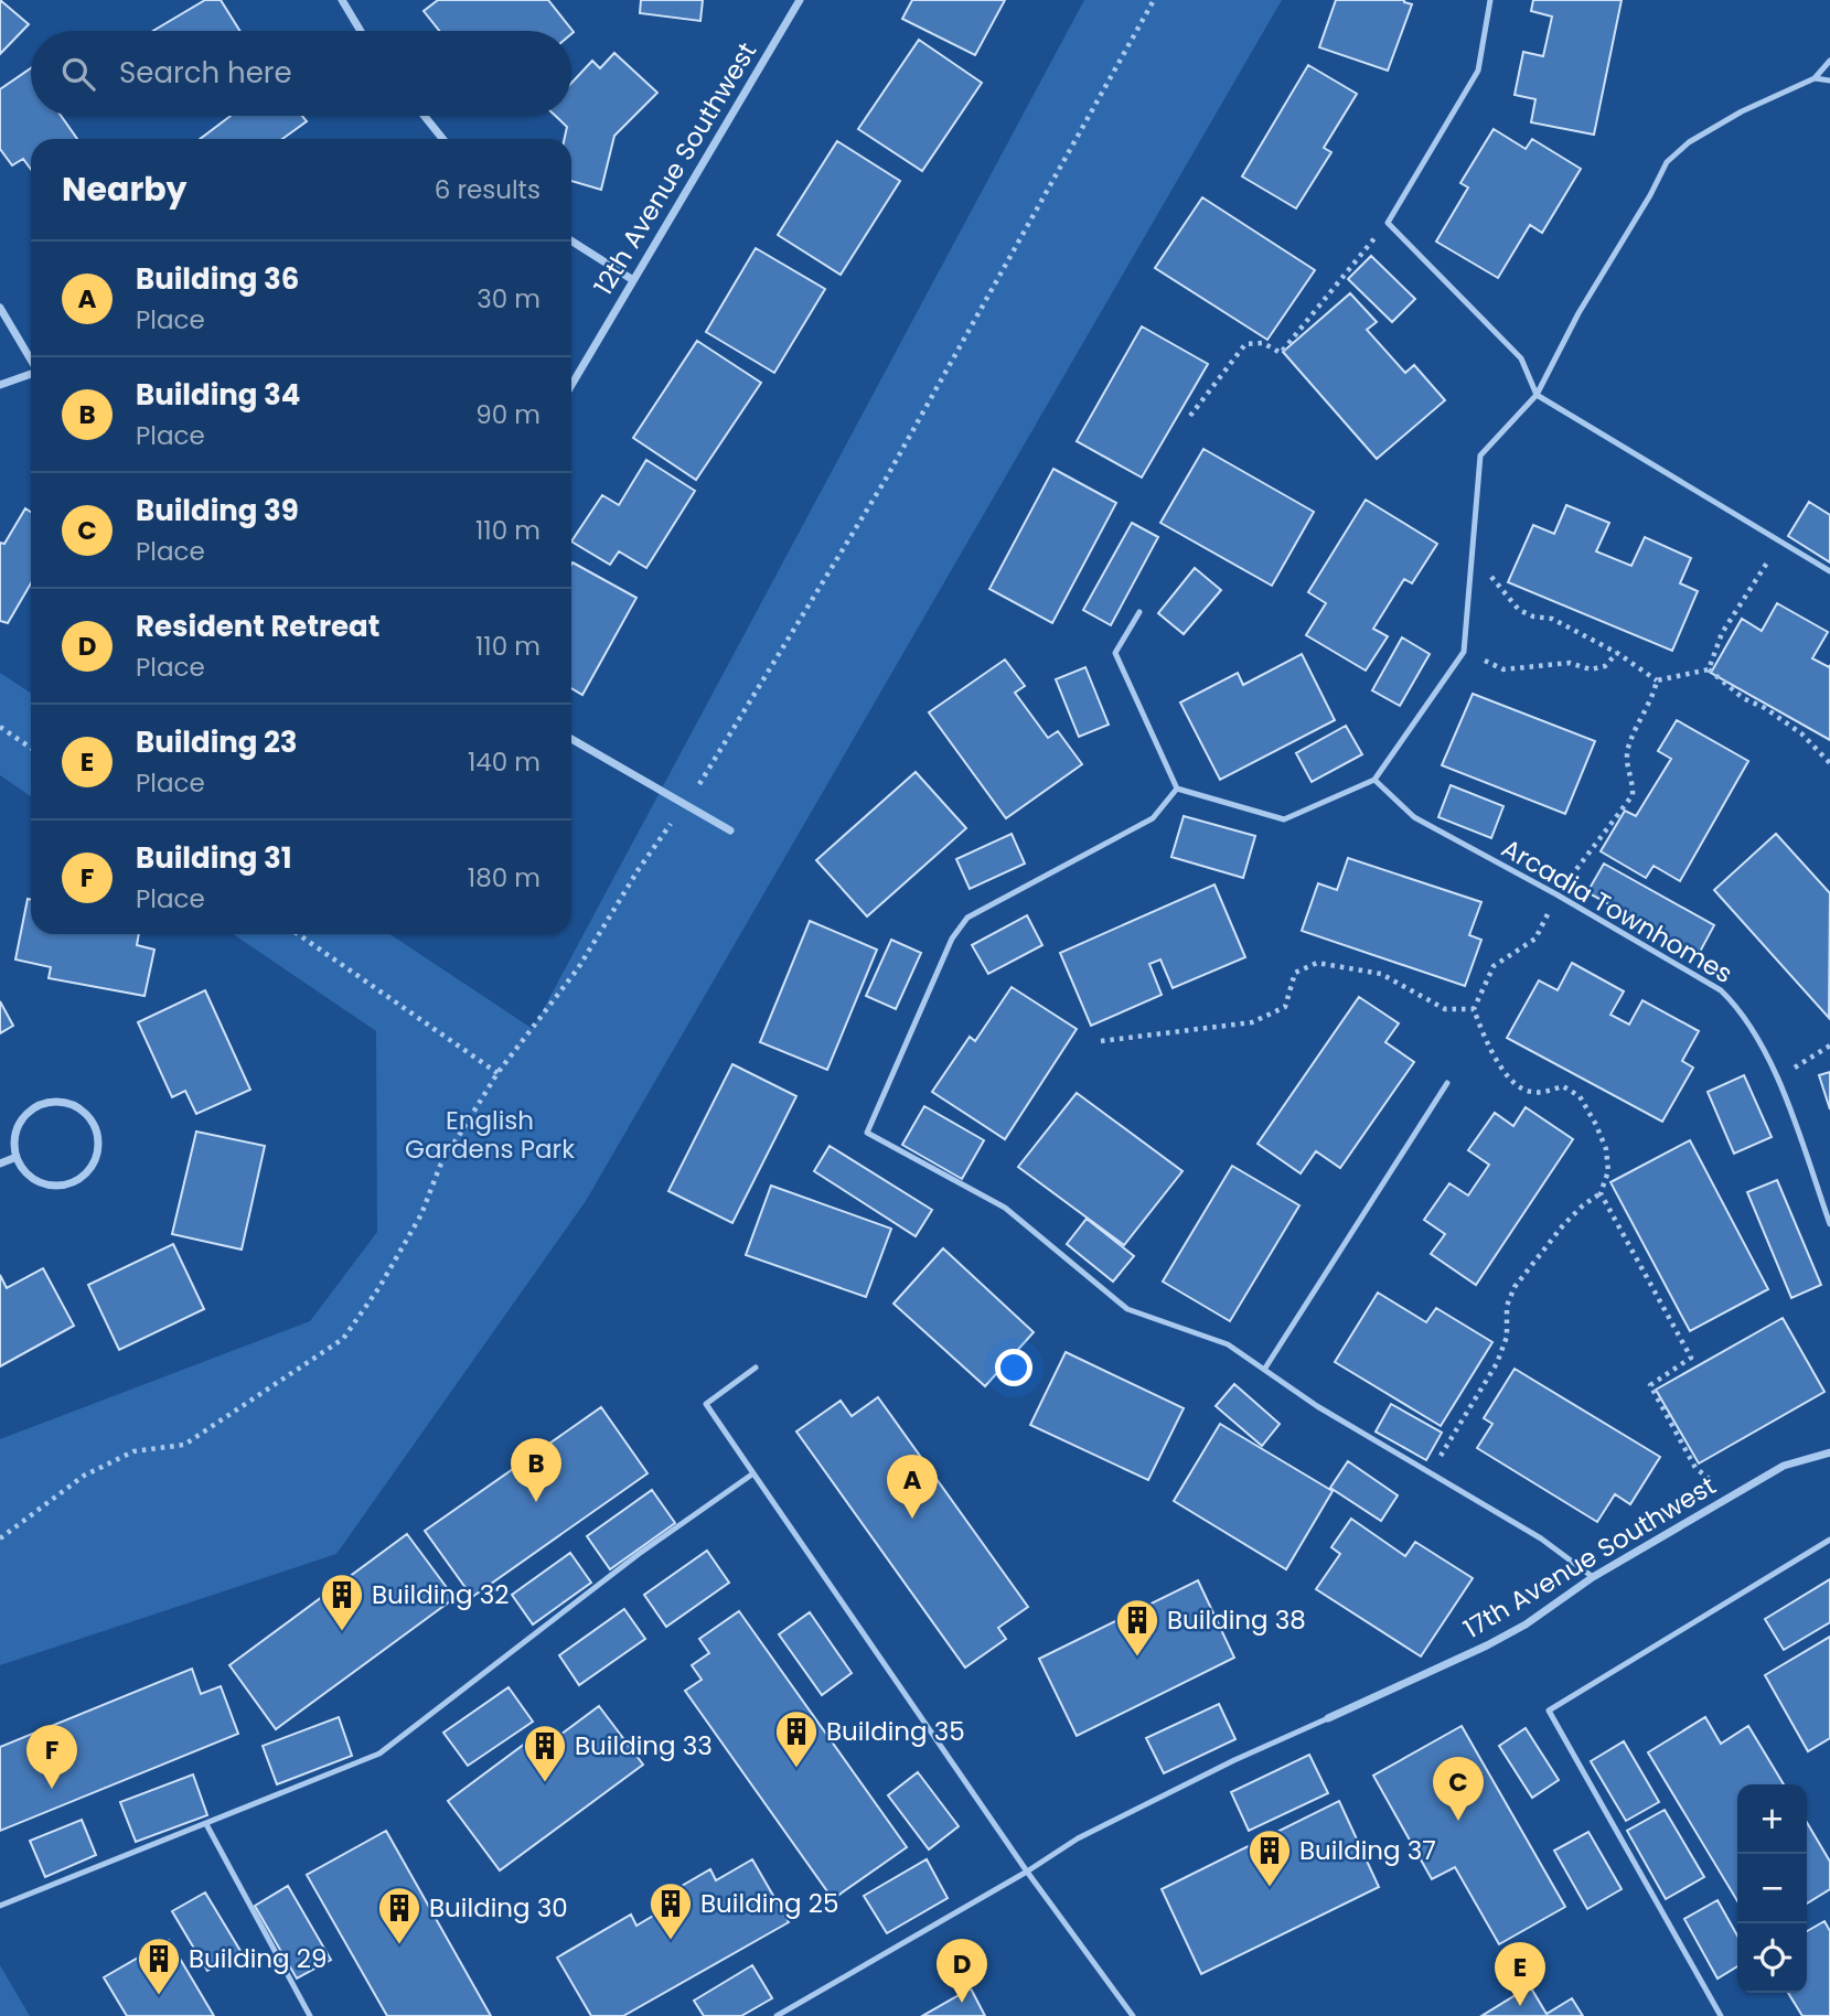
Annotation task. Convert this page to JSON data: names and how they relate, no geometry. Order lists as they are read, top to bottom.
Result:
{
  "streets": {
    "street": ["12th Avenue Southwest", "17th Avenue Southwest"],
    "lane": ["Arcadia Townhomes"]
  },
  "parks": ["English Gardens Park"],
  "places": {
    "building": [
      "Building 32",
      "Building 38",
      "Building 35",
      "Building 33",
      "Building 37",
      "Building 25",
      "Building 30",
      "Building 29"
    ]
  },
  "page": {
    "search": "Search here",
    "heading": ["Nearby", "6 results"],
    "list": [
      {
        "mark": "A",
        "name": "Building 36",
        "note": "Place",
        "value": "30 m"
      },
      {
        "mark": "B",
        "name": "Building 34",
        "note": "Place",
        "value": "90 m"
      },
      {
        "mark": "C",
        "name": "Building 39",
        "note": "Place",
        "value": "110 m"
      },
      {
        "mark": "D",
        "name": "Resident Retreat",
        "note": "Place",
        "value": "110 m"
      },
      {
        "mark": "E",
        "name": "Building 23",
        "note": "Place",
        "value": "140 m"
      },
      {
        "mark": "F",
        "name": "Building 31",
        "note": "Place",
        "value": "180 m"
      }
    ],
    "pins": [
      "B",
      "A",
      "F",
      "C",
      "D",
      "E"
    ],
    "map_buttons": ["+", "−"]
  }
}
